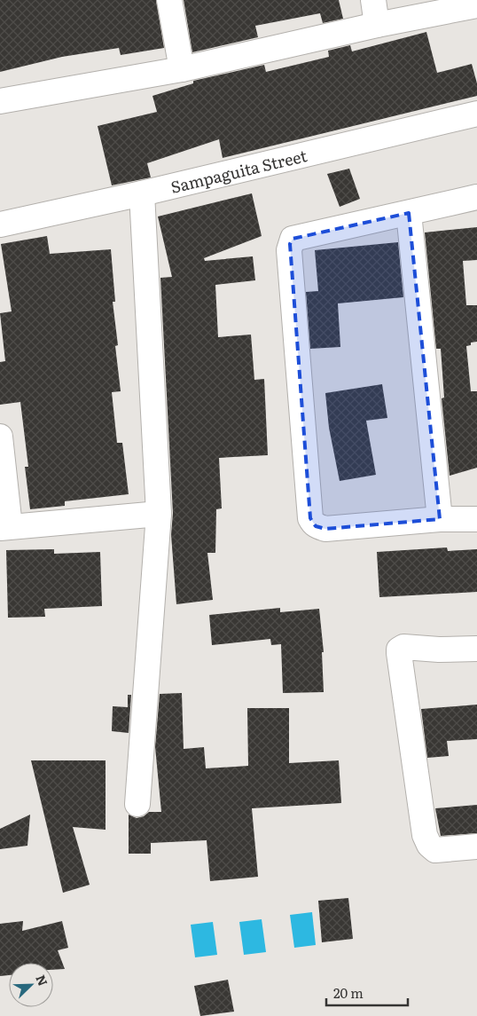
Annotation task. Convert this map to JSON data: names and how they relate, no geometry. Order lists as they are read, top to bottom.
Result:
{
  "streets": {
    "street": ["Sampaguita Street"]
  },
  "scale_bar": "20 m",
  "north": "top right"
}
